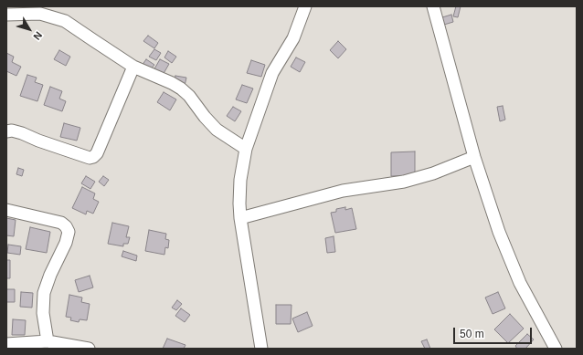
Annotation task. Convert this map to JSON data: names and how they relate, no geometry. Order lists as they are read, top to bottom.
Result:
{
  "scale_bar": "50 m",
  "north": "bottom right"
}
